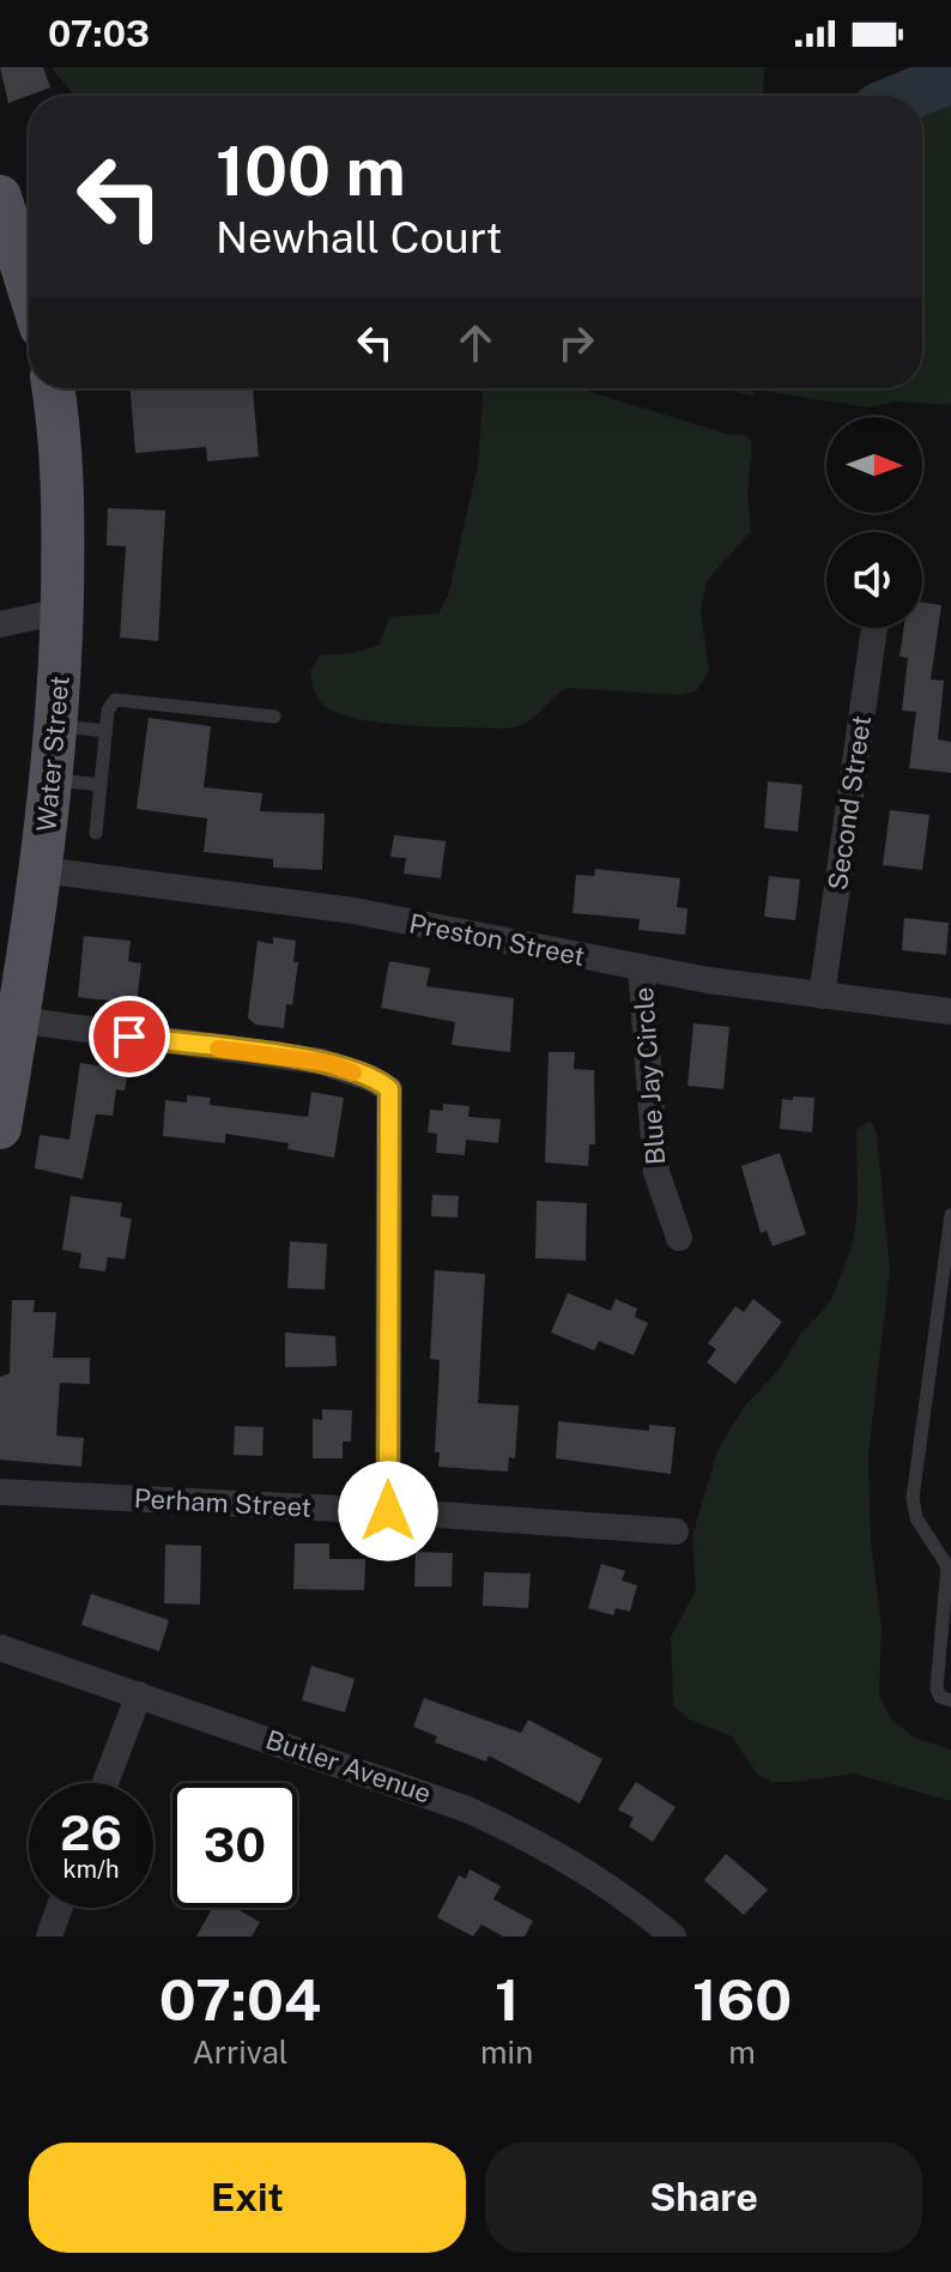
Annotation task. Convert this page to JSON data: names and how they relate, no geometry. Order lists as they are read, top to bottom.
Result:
{
  "streets": {
    "main road": ["Water Street"],
    "street": [
      "Second Street",
      "Preston Street",
      "Blue Jay Circle",
      "Perham Street",
      "Butler Avenue"
    ]
  },
  "crossings": [
    ["Water Street", "Preston Street"],
    ["Second Street", "Preston Street"],
    ["Preston Street", "Blue Jay Circle"]
  ],
  "north": "right",
  "page": {
    "status": "07:03",
    "turn": ["100 m", "Newhall Court"],
    "speed": "26 km/h",
    "limit": "30",
    "eta": [
      "07:04",
      "Arrival",
      "1",
      "min",
      "160",
      "m"
    ],
    "buttons": ["Exit", "Share"]
  }
}
